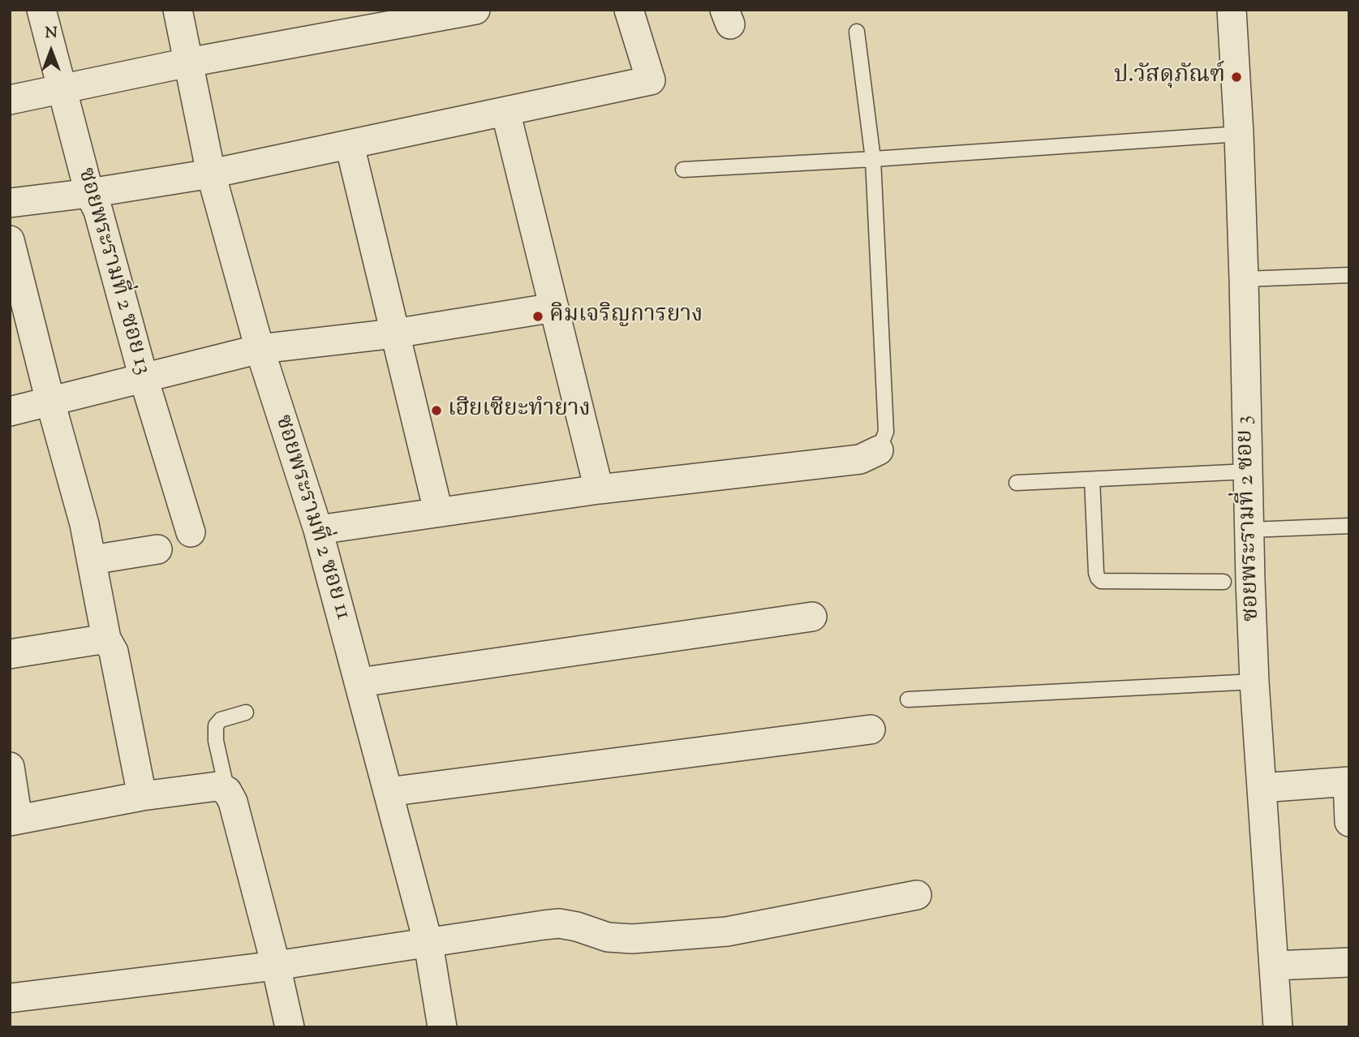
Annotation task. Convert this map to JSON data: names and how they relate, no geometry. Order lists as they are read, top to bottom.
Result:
{
  "streets": {
    "street": ["ซอยพระรามที่ 2 ซอย 13", "ซอยพระรามที่ 2 ซอย 11", "ซอยพระรามที่ 2 ซอย 3"]
  },
  "places": ["ป.วัสดุภัณฑ์", "คิมเจริญการยาง", "เฮียเซียะทำยาง"],
  "north": "top"
}
